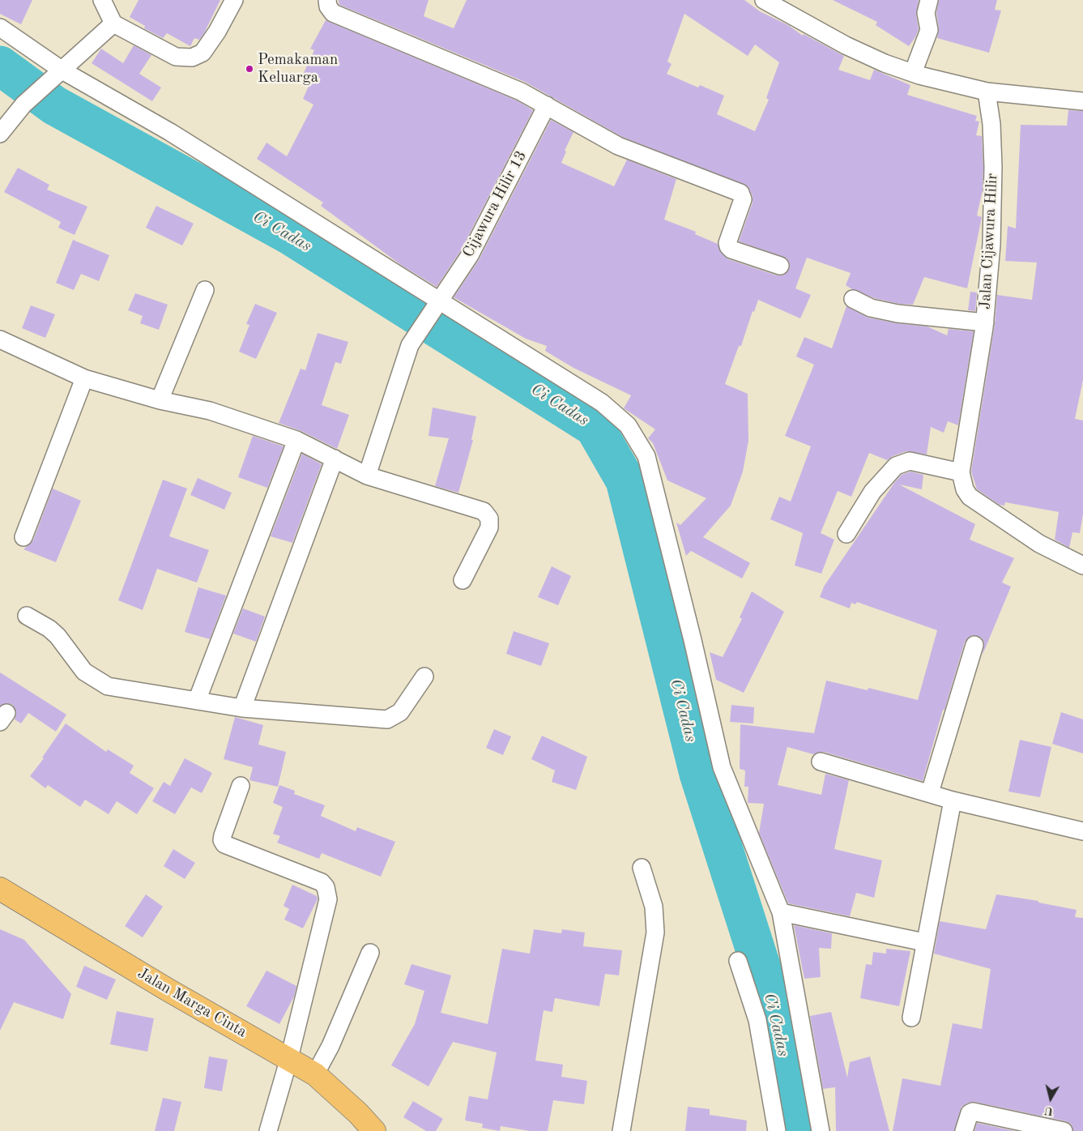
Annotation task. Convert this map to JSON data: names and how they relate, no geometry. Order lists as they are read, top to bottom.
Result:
{
  "streets": {
    "main road": ["Jalan Marga Cinta"],
    "street": ["Cijawura Hilir 13", "Jalan Cijawura Hilir"]
  },
  "water": ["Ci Cadas"],
  "places": ["Pemakaman Keluarga"],
  "north": "bottom"
}
